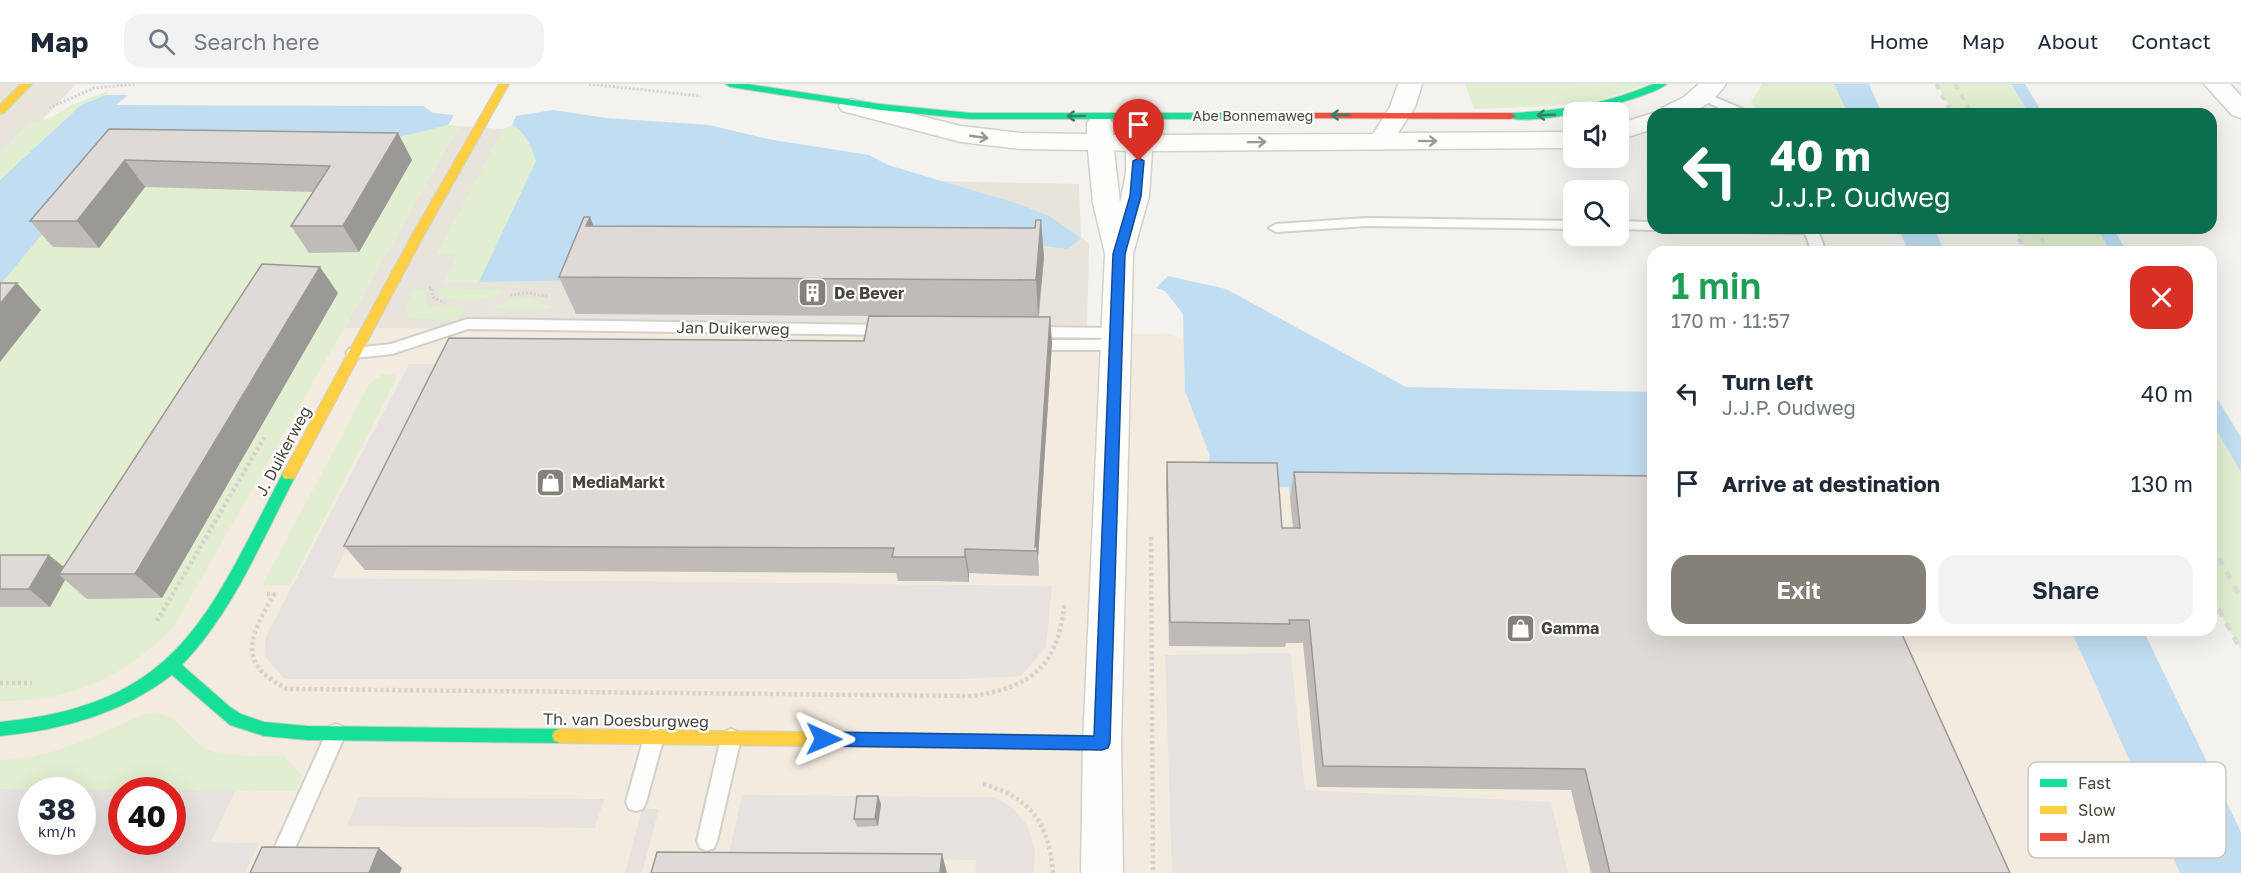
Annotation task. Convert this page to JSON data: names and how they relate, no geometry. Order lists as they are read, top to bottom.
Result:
{
  "streets": {
    "street": ["Abe Bonnemaweg", "J. Duikerweg", "Th. van Doesburgweg"],
    "lane": ["Jan Duikerweg"]
  },
  "crossings": [
    ["Jan Duikerweg", "J. Duikerweg"],
    ["J. Duikerweg", "Th. van Doesburgweg"]
  ],
  "places": {
    "building": ["De Bever"],
    "shop": ["MediaMarkt", "Gamma"]
  },
  "legend": ["Fast", "Slow", "Jam"],
  "page": {
    "header": "Map",
    "search": "Search here",
    "nav": [
      "Home",
      "Map",
      "About",
      "Contact"
    ],
    "turn": ["40 m", "J.J.P. Oudweg"],
    "heading": ["1 min", "170 m · 11:57"],
    "list": [
      {
        "name": "Turn left",
        "note": "J.J.P. Oudweg",
        "value": "40 m"
      },
      {
        "name": "Arrive at destination",
        "value": "130 m"
      }
    ],
    "buttons": ["Exit", "Share"],
    "speed": "38 km/h",
    "limit": "40"
  }
}
